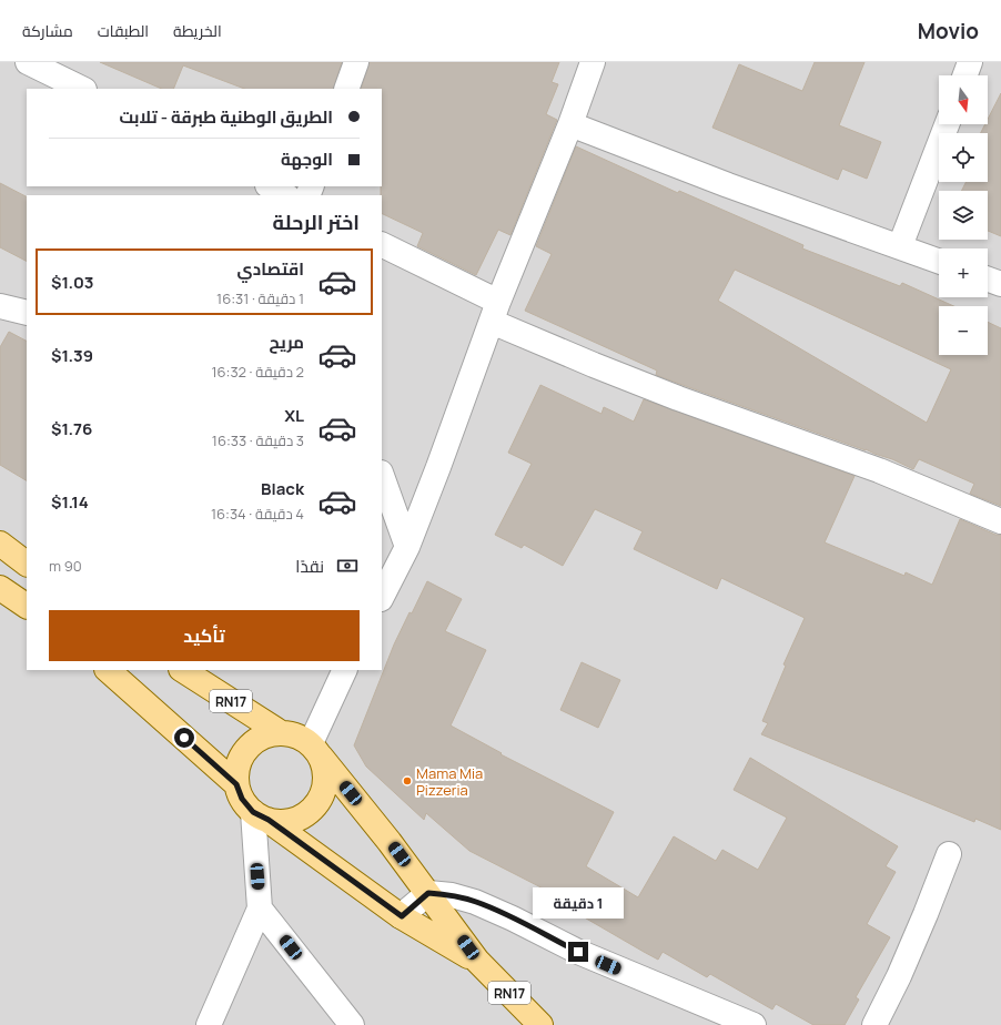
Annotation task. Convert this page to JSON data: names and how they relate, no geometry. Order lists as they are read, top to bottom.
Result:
{
  "streets": {
    "main road": ["RN17"]
  },
  "places": ["Mama Mia Pizzeria"],
  "north": "bottom",
  "page": {
    "header": "Movio",
    "nav": ["الخريطة", "الطبقات", "مشاركة"],
    "map_buttons": ["+", "−"],
    "banner": ["الطريق الوطنية طبرقة - تلابت", "الوجهة"],
    "heading": "اختر الرحلة",
    "list": [
      {
        "name": "اقتصادي",
        "note": "1 دقيقة · 16:31",
        "value": "$1.03"
      },
      {
        "name": "مريح",
        "note": "2 دقيقة · 16:32",
        "value": "$1.39"
      },
      {
        "name": "XL",
        "note": "3 دقيقة · 16:33",
        "value": "$1.76"
      },
      {
        "name": "Black",
        "note": "4 دقيقة · 16:34",
        "value": "$1.14"
      }
    ],
    "pay": ["نقدًا", "90 m"],
    "buttons": "تأكيد",
    "bubble": "1 دقيقة"
  }
}
